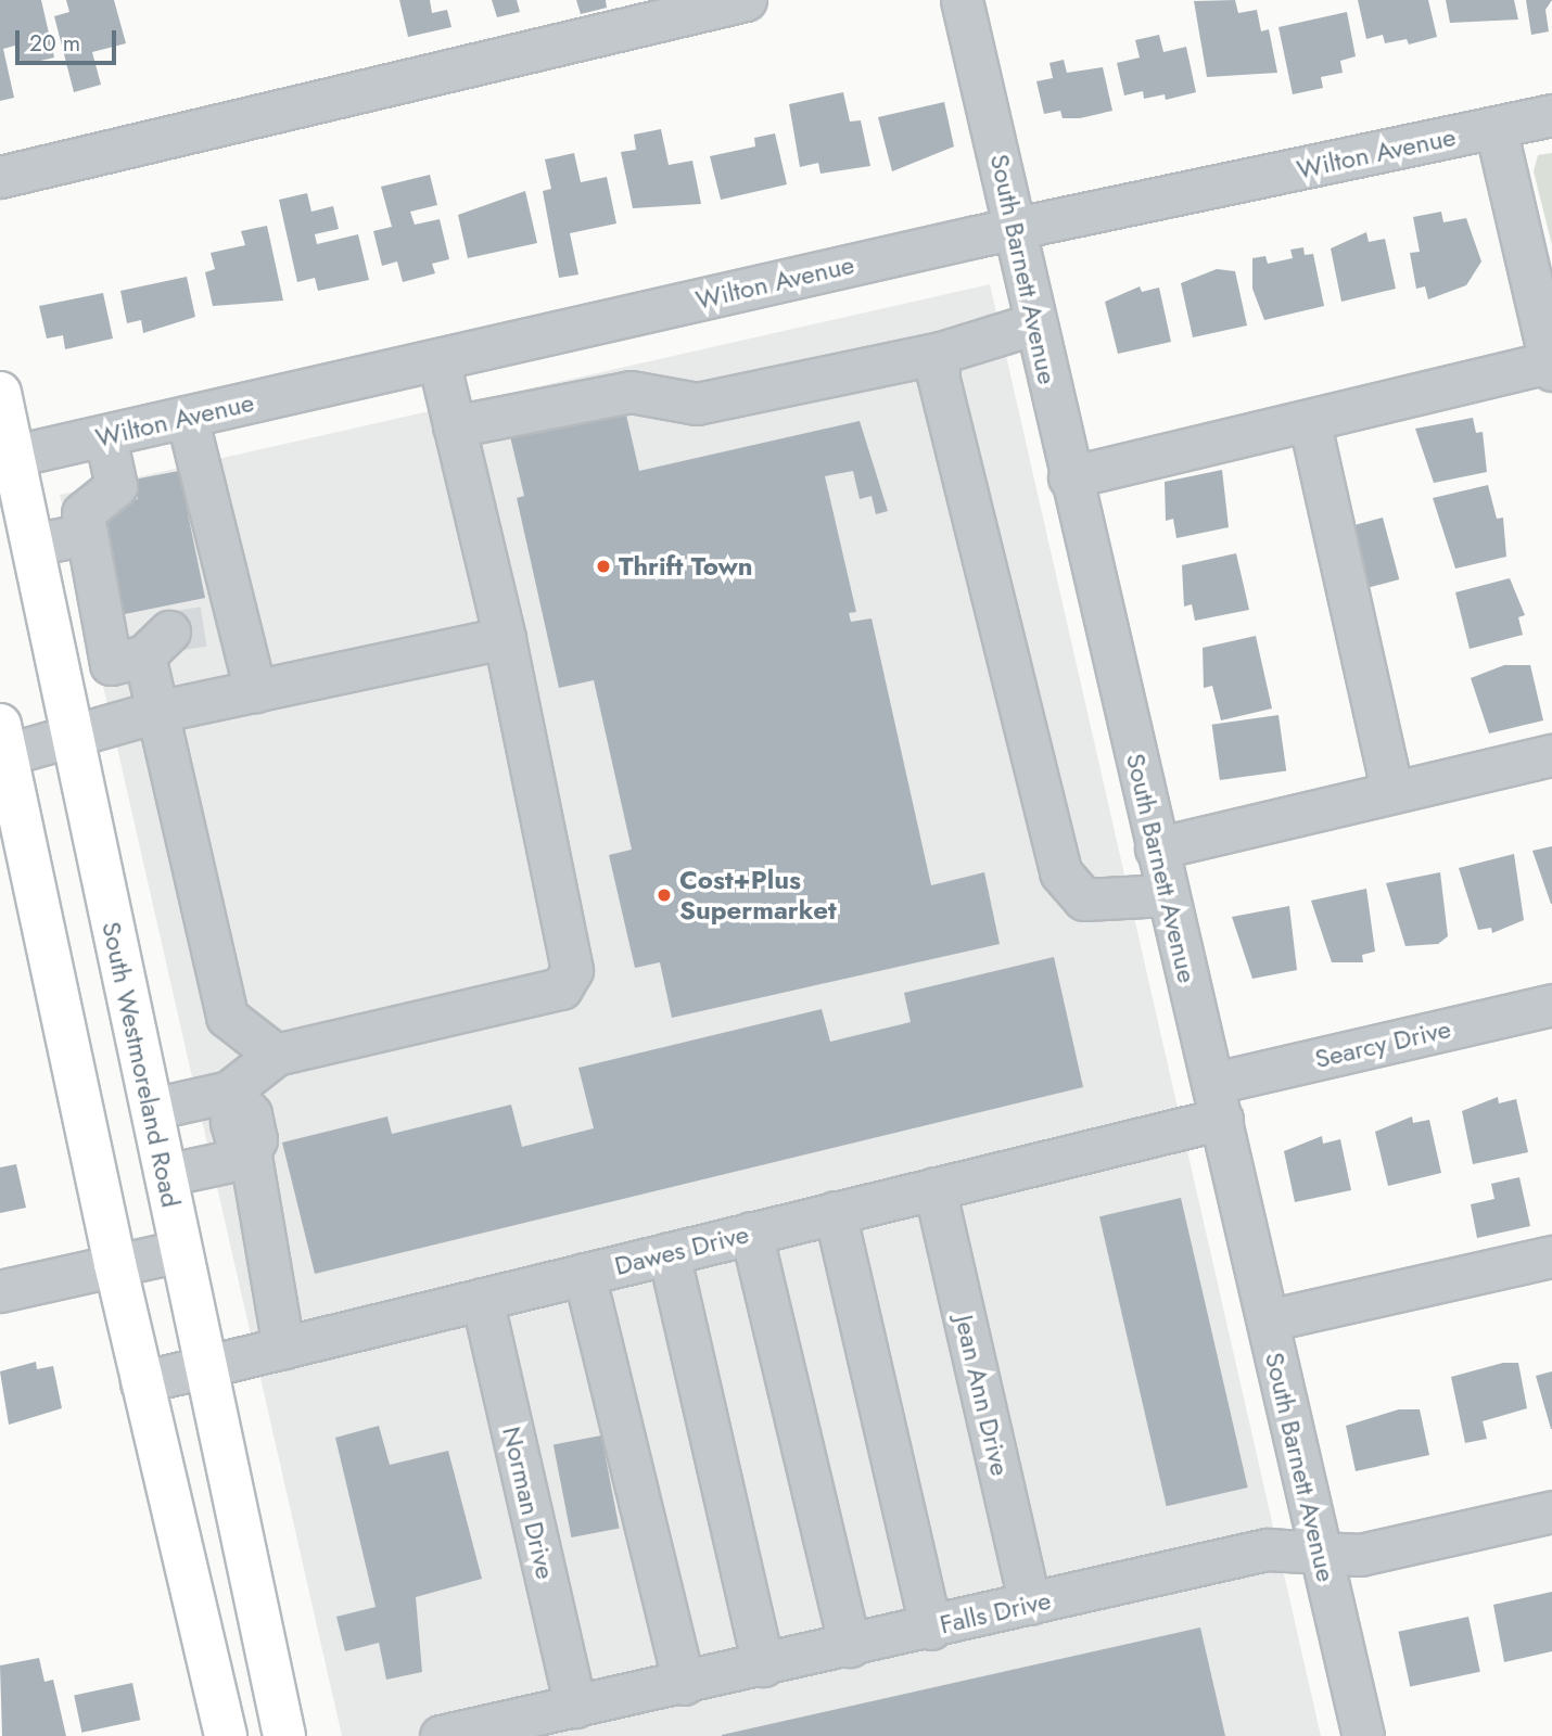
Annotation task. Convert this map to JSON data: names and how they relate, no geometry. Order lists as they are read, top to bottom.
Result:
{
  "streets": {
    "main road": ["South Westmoreland Road"],
    "street": [
      "Wilton Avenue",
      "South Barnett Avenue",
      "Searcy Drive",
      "Dawes Drive",
      "Jean Ann Drive",
      "Norman Drive",
      "Falls Drive"
    ]
  },
  "crossings": [
    ["Wilton Avenue", "South Barnett Avenue"],
    ["Wilton Avenue", "South Westmoreland Road"],
    ["South Barnett Avenue", "Searcy Drive"],
    ["South Barnett Avenue", "Dawes Drive"],
    ["South Barnett Avenue", "Falls Drive"],
    ["Searcy Drive", "Dawes Drive"],
    ["South Westmoreland Road", "Dawes Drive"],
    ["Dawes Drive", "Jean Ann Drive"],
    ["Dawes Drive", "Norman Drive"],
    ["Jean Ann Drive", "Falls Drive"],
    ["Norman Drive", "Falls Drive"]
  ],
  "places": ["Thrift Town", "Cost+Plus Supermarket"],
  "scale_bar": "20 m"
}
